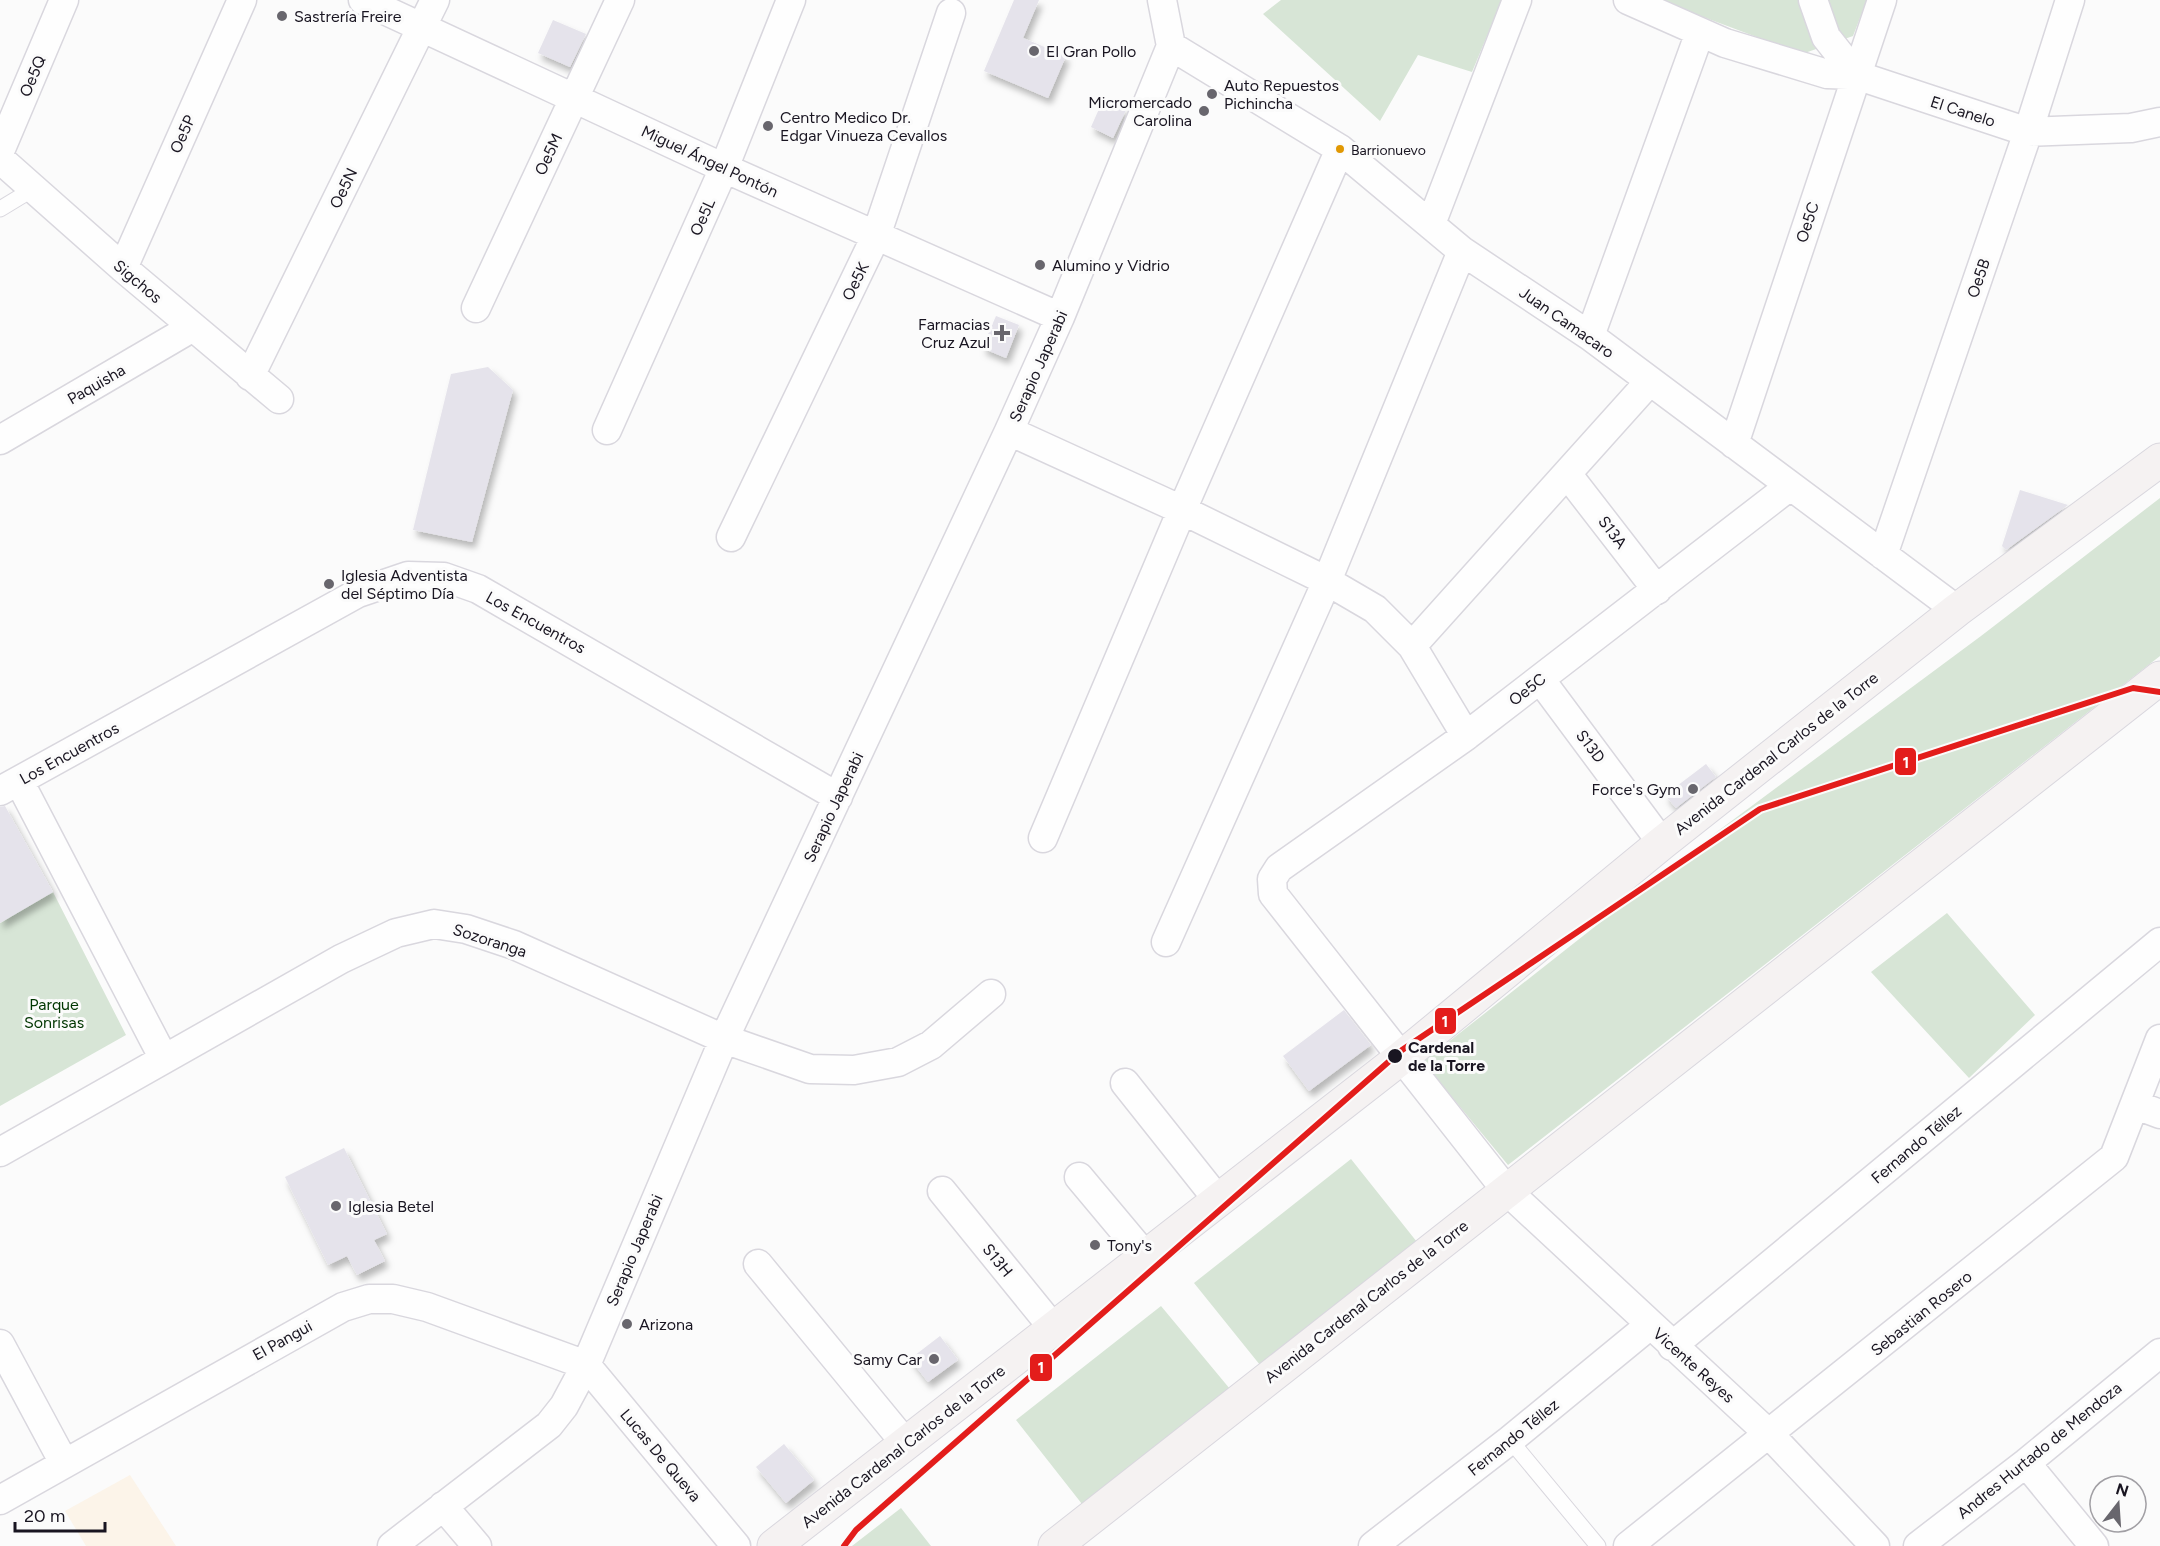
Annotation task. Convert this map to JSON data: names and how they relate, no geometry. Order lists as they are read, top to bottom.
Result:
{
  "streets": {
    "street": [
      "Oe5Q",
      "El Canelo",
      "Oe5P",
      "Oe5M",
      "Miguel Ángel Pontón",
      "Oe5N",
      "Oe5L",
      "Oe5C",
      "Oe5B",
      "Sigchos",
      "Oe5K",
      "Juan Camacaro",
      "Serapio Japerabi",
      "Paquisha",
      "S13A",
      "Los Encuentros",
      "S13D",
      "Avenida Cardenal Carlos de la Torre",
      "Sozoranga",
      "Fernando Téllez",
      "S13H",
      "Sebastian Rosero",
      "El Pangui",
      "Vicente Reyes",
      "Andres Hurtado de Mendoza",
      "Lucas De Queva"
    ]
  },
  "crossings": [
    ["El Canelo", "Oe5C"],
    ["El Canelo", "Oe5B"],
    ["Oe5P", "Sigchos"],
    ["Oe5M", "Miguel Ángel Pontón"],
    ["Miguel Ángel Pontón", "Oe5N"],
    ["Miguel Ángel Pontón", "Oe5L"],
    ["Miguel Ángel Pontón", "Oe5K"],
    ["Miguel Ángel Pontón", "Serapio Japerabi"],
    ["Oe5N", "Sigchos"],
    ["Oe5C", "Juan Camacaro"],
    ["Oe5C", "S13A"],
    ["Oe5C", "S13D"],
    ["Oe5C", "Avenida Cardenal Carlos de la Torre"],
    ["Oe5B", "Juan Camacaro"],
    ["Sigchos", "Paquisha"],
    ["Juan Camacaro", "Serapio Japerabi"],
    ["Juan Camacaro", "Avenida Cardenal Carlos de la Torre"],
    ["Serapio Japerabi", "Los Encuentros"],
    ["Serapio Japerabi", "Sozoranga"],
    ["Serapio Japerabi", "El Pangui"],
    ["Serapio Japerabi", "Lucas De Queva"],
    ["S13D", "Avenida Cardenal Carlos de la Torre"],
    ["Avenida Cardenal Carlos de la Torre", "S13H"],
    ["Avenida Cardenal Carlos de la Torre", "Vicente Reyes"],
    ["Fernando Téllez", "Vicente Reyes"],
    ["Sebastian Rosero", "Vicente Reyes"],
    ["El Pangui", "Lucas De Queva"]
  ],
  "parks": ["Parque Sonrisas"],
  "places": {
    "other": [
      "Sastrería Freire",
      "El Gran Pollo",
      "Auto Repuestos Pichincha",
      "Micromercado Carolina",
      "Centro Medico Dr. Edgar Vinueza Cevallos",
      "Barrionuevo",
      "Alumino y Vidrio",
      "Iglesia Adventista del Séptimo Día",
      "Force's Gym",
      "Cardenal de la Torre",
      "Iglesia Betel",
      "Tony's",
      "Arizona",
      "Samy Car"
    ],
    "health": ["Farmacias Cruz Azul"]
  },
  "lines": ["transit line 1"],
  "scale_bar": "20 m",
  "north": "top"
}
